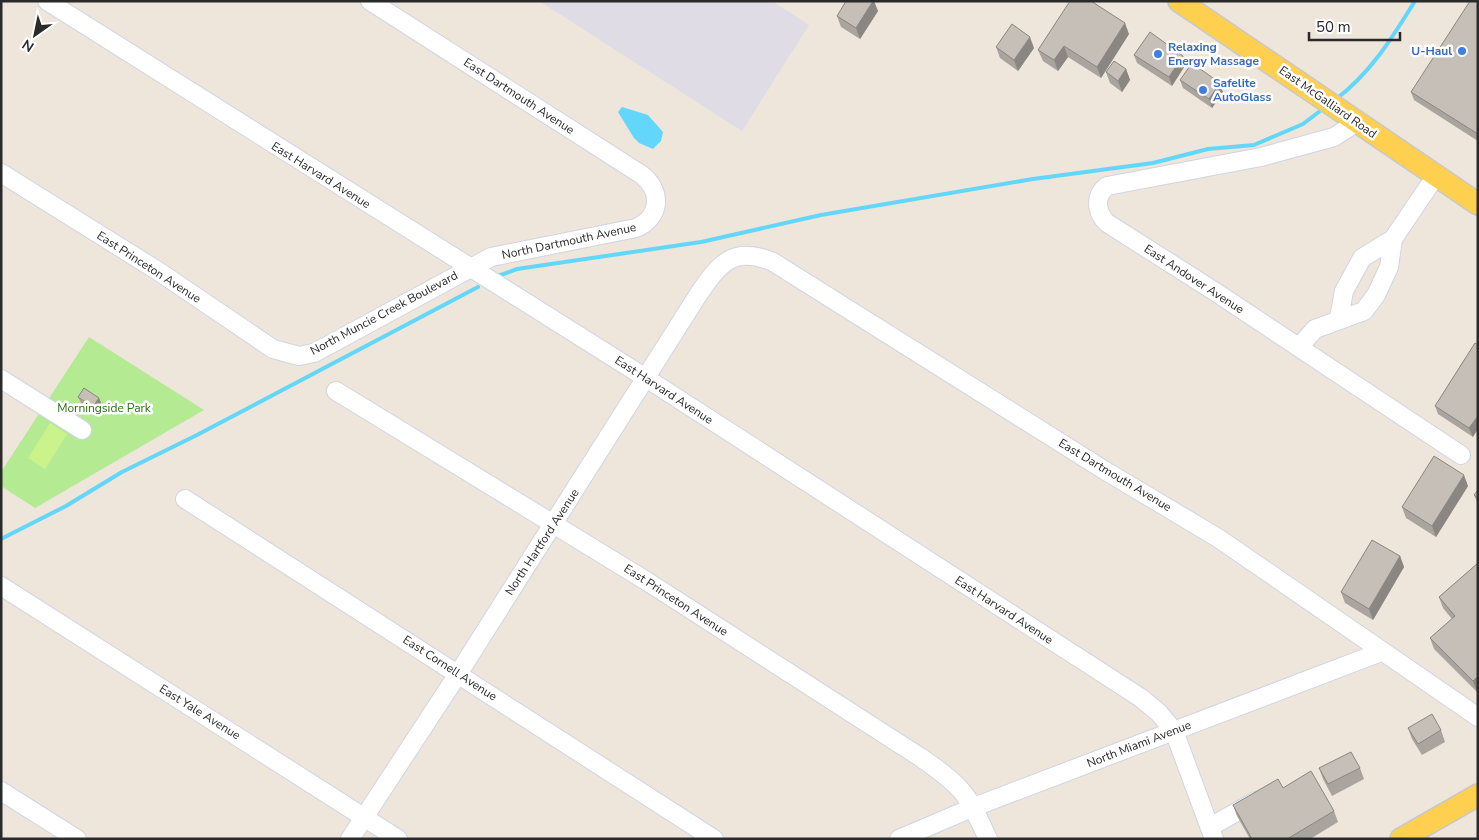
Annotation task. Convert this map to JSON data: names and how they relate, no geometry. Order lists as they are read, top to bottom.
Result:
{
  "streets": {
    "main road": ["East McGalliard Road"],
    "street": [
      "East Dartmouth Avenue",
      "East Harvard Avenue",
      "North Dartmouth Avenue",
      "East Princeton Avenue",
      "East Andover Avenue",
      "North Muncie Creek Boulevard",
      "North Hartford Avenue",
      "East Cornell Avenue",
      "East Yale Avenue",
      "North Miami Avenue"
    ]
  },
  "crossings": [
    ["East Dartmouth Avenue", "North Dartmouth Avenue"],
    ["East Dartmouth Avenue", "North Hartford Avenue"],
    ["East Dartmouth Avenue", "North Miami Avenue"],
    ["East McGalliard Road", "East Andover Avenue"],
    ["East Harvard Avenue", "North Dartmouth Avenue"],
    ["East Harvard Avenue", "North Muncie Creek Boulevard"],
    ["East Harvard Avenue", "North Hartford Avenue"],
    ["East Harvard Avenue", "North Miami Avenue"],
    ["North Dartmouth Avenue", "North Muncie Creek Boulevard"],
    ["East Princeton Avenue", "North Muncie Creek Boulevard"],
    ["East Princeton Avenue", "North Hartford Avenue"],
    ["East Princeton Avenue", "North Miami Avenue"],
    ["North Hartford Avenue", "East Cornell Avenue"],
    ["North Hartford Avenue", "East Yale Avenue"]
  ],
  "parks": ["Morningside Park"],
  "places": ["U-Haul", "Relaxing Energy Massage", "Safelite AutoGlass"],
  "scale_bar": "50 m",
  "north": "bottom left"
}
